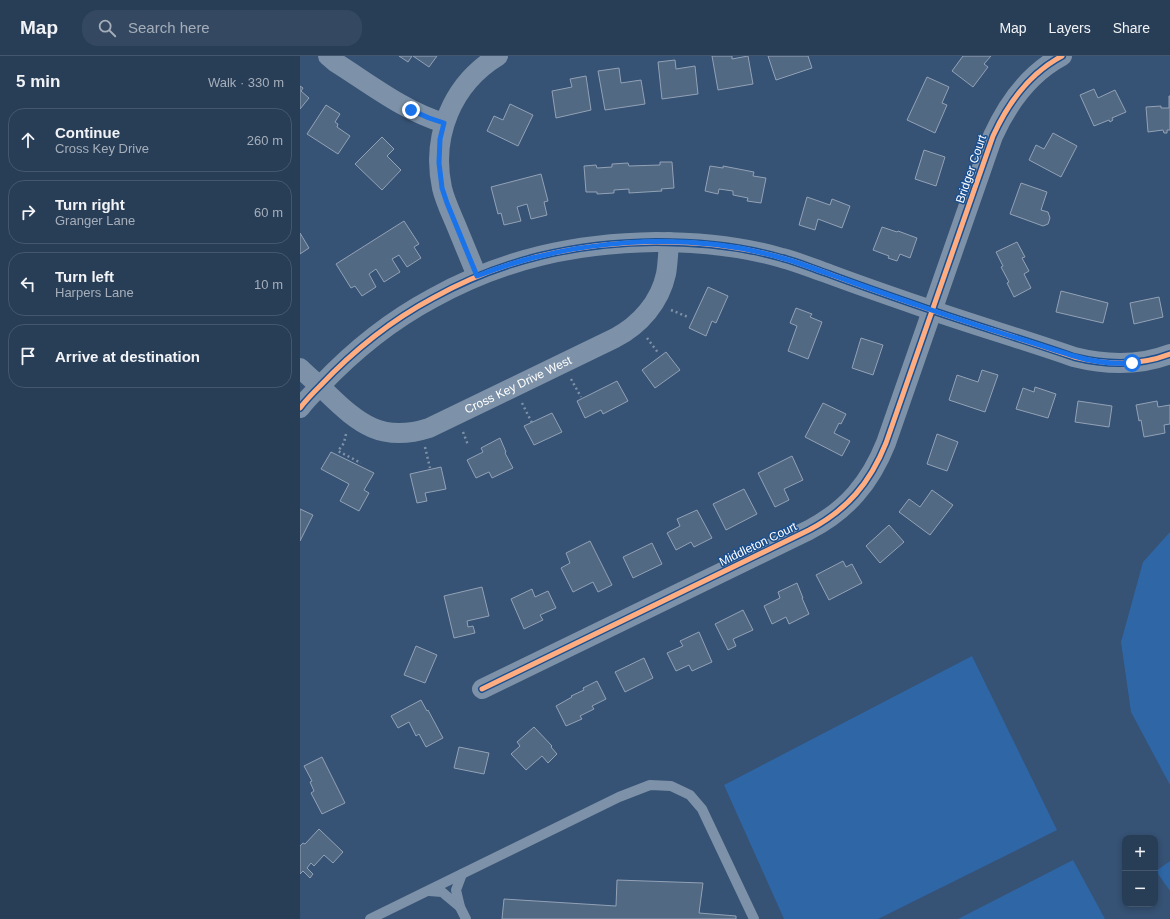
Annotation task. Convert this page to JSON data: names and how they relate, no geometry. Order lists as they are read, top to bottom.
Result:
{
  "streets": {
    "street": ["Bridger Court", "Cross Key Drive West", "Middleton Court"]
  },
  "crossings": [
    ["Bridger Court", "Middleton Court"]
  ],
  "page": {
    "header": "Map",
    "search": "Search here",
    "nav": ["Map", "Layers", "Share"],
    "heading": ["5 min", "Walk · 330 m"],
    "list": [
      ["Continue", "Cross Key Drive", "260 m"],
      ["Turn right", "Granger Lane", "60 m"],
      ["Turn left", "Harpers Lane", "10 m"],
      "Arrive at destination"
    ],
    "map_buttons": ["+", "−"]
  }
}
